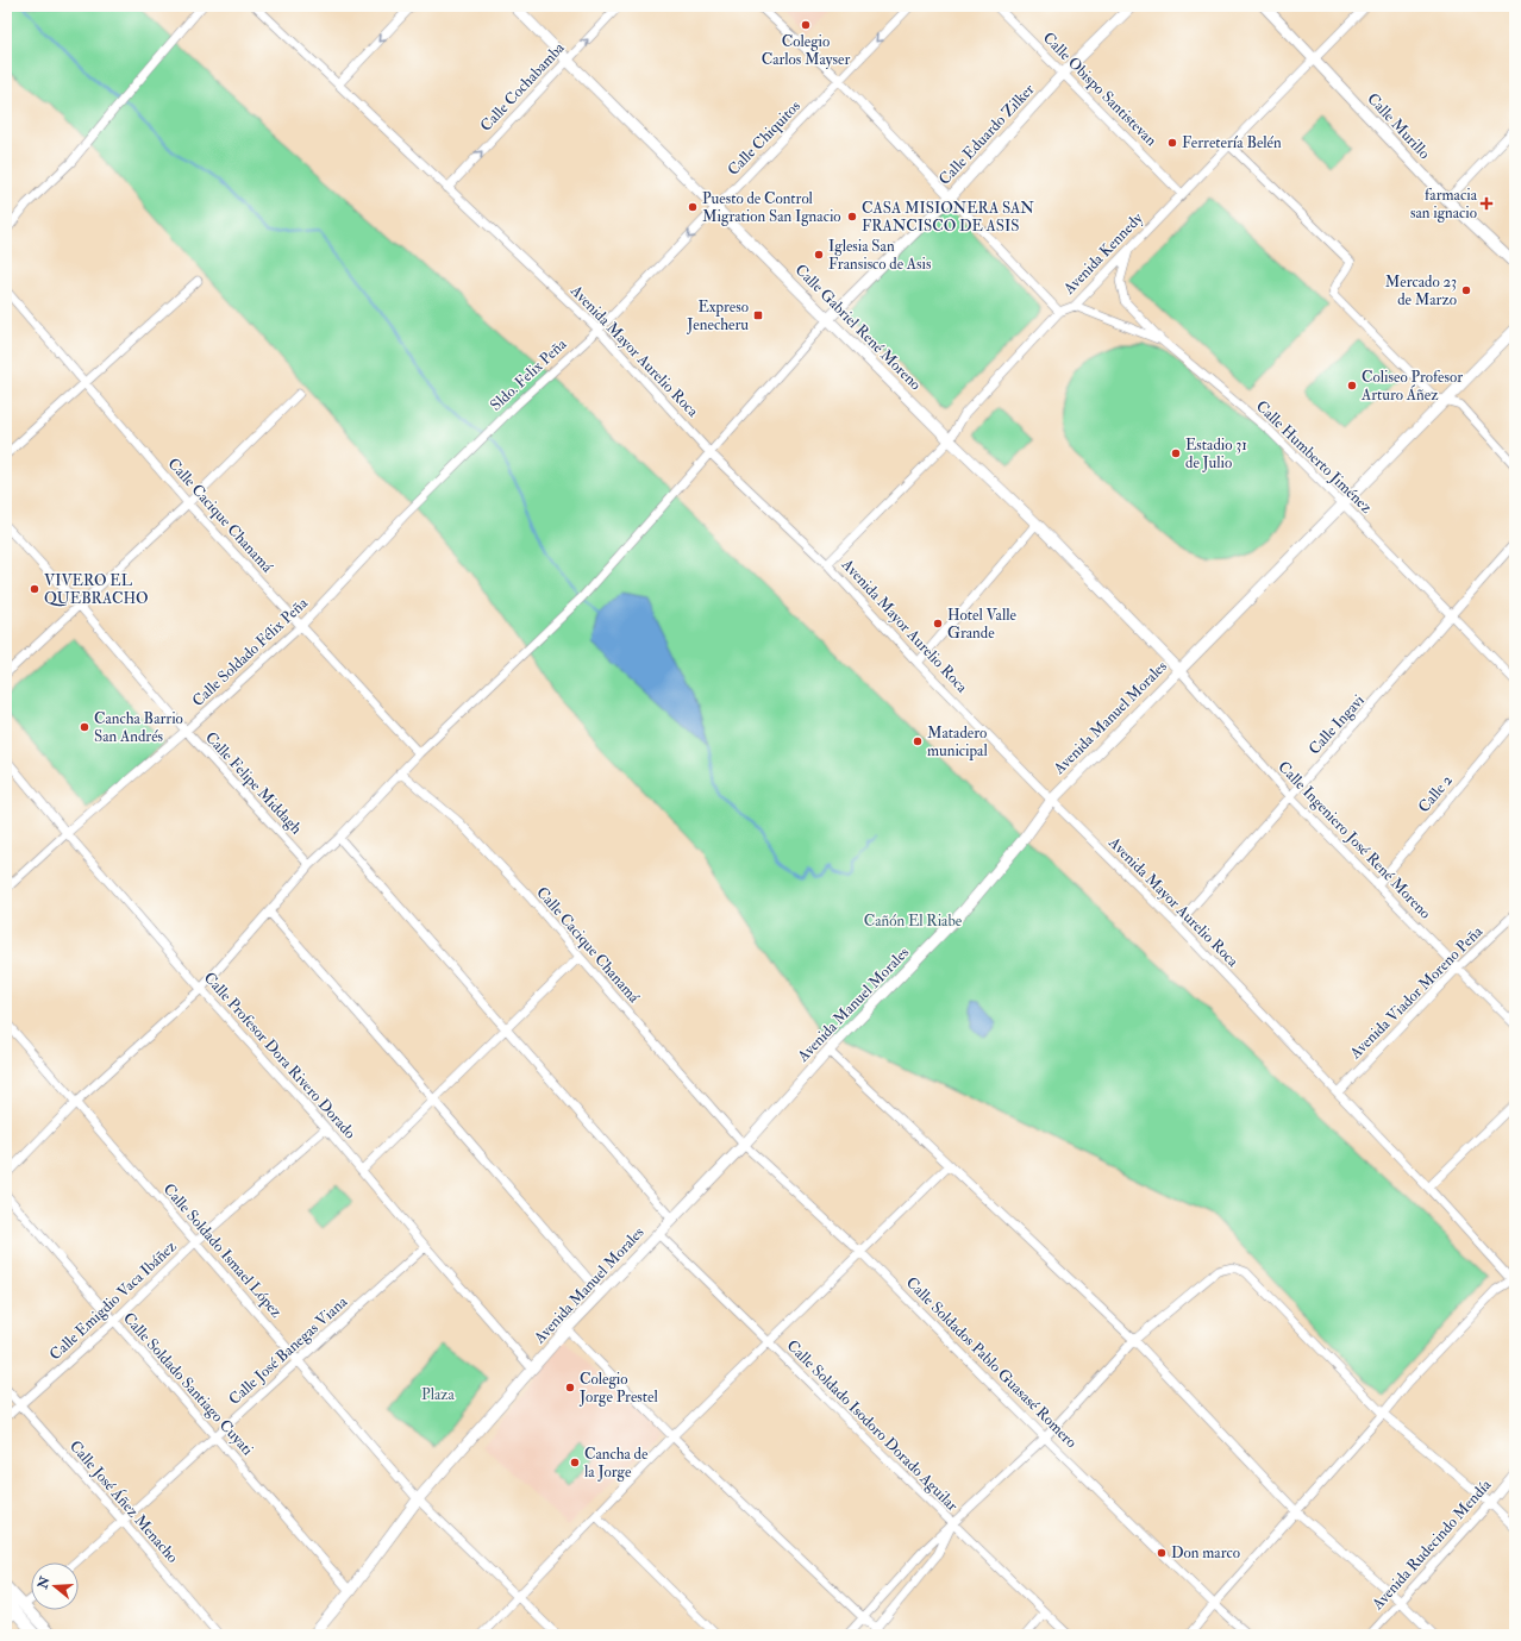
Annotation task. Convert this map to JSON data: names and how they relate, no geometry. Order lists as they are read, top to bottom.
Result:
{
  "streets": {
    "street": [
      "Calle Cochabamba",
      "Calle Obispo Santistevan",
      "Calle Murillo",
      "Calle Eduardo Zilker",
      "Calle Chiquitos",
      "Avenida Kennedy",
      "Calle Gabriel René Moreno",
      "Avenida Mayor Aurelio Roca",
      "Sldo. Felix Peña",
      "Calle Humberto Jiménez",
      "Calle Cacique Chanamá",
      "Calle Soldado Félix Peña",
      "Avenida Manuel Morales",
      "Calle Ingavi",
      "Calle Felipe Middagh",
      "Calle 2",
      "Calle Ingeniero José René Moreno",
      "Avenida Viador Moreno Peña",
      "Calle Profesor Dora Rivero Dorado",
      "Calle Soldado Ismael López",
      "Calle Emigdio Vaca Ibáñez",
      "Calle José Banegas Viana",
      "Calle Soldados Pablo Guasasé Romero",
      "Calle Soldado Santiago Cuyati",
      "Calle Soldado Isodoro Dorado Aguilar",
      "Calle José Áñez Menacho",
      "Avenida Rudecindo Mendía"
    ]
  },
  "crossings": [
    ["Calle Cochabamba", "Calle Gabriel René Moreno"],
    ["Calle Cochabamba", "Avenida Mayor Aurelio Roca"],
    ["Calle Obispo Santistevan", "Calle Eduardo Zilker"],
    ["Calle Obispo Santistevan", "Avenida Kennedy"],
    ["Calle Murillo", "Avenida Kennedy"],
    ["Calle Eduardo Zilker", "Calle Gabriel René Moreno"],
    ["Calle Eduardo Zilker", "Avenida Mayor Aurelio Roca"],
    ["Calle Eduardo Zilker", "Calle Cacique Chanamá"],
    ["Calle Eduardo Zilker", "Calle Felipe Middagh"],
    ["Calle Eduardo Zilker", "Calle Profesor Dora Rivero Dorado"],
    ["Calle Eduardo Zilker", "Calle Soldado Ismael López"],
    ["Calle Chiquitos", "Calle Gabriel René Moreno"],
    ["Calle Chiquitos", "Avenida Mayor Aurelio Roca"],
    ["Calle Chiquitos", "Sldo. Felix Peña"],
    ["Avenida Kennedy", "Calle Gabriel René Moreno"],
    ["Avenida Kennedy", "Avenida Mayor Aurelio Roca"],
    ["Avenida Kennedy", "Calle Humberto Jiménez"],
    ["Calle Gabriel René Moreno", "Avenida Manuel Morales"],
    ["Calle Gabriel René Moreno", "Calle Ingeniero José René Moreno"],
    ["Avenida Mayor Aurelio Roca", "Sldo. Felix Peña"],
    ["Avenida Mayor Aurelio Roca", "Avenida Manuel Morales"],
    ["Avenida Mayor Aurelio Roca", "Calle Ingavi"],
    ["Avenida Mayor Aurelio Roca", "Avenida Viador Moreno Peña"],
    ["Sldo. Felix Peña", "Calle Soldado Félix Peña"],
    ["Calle Humberto Jiménez", "Avenida Manuel Morales"],
    ["Calle Humberto Jiménez", "Calle Ingavi"],
    ["Calle Cacique Chanamá", "Calle Soldado Félix Peña"],
    ["Calle Cacique Chanamá", "Avenida Manuel Morales"],
    ["Calle Cacique Chanamá", "Calle Soldados Pablo Guasasé Romero"],
    ["Calle Soldado Félix Peña", "Calle Felipe Middagh"],
    ["Calle Soldado Félix Peña", "Calle Profesor Dora Rivero Dorado"],
    ["Avenida Manuel Morales", "Calle Ingeniero José René Moreno"],
    ["Avenida Manuel Morales", "Calle Profesor Dora Rivero Dorado"],
    ["Avenida Manuel Morales", "Calle Soldado Ismael López"],
    ["Avenida Manuel Morales", "Calle Soldados Pablo Guasasé Romero"],
    ["Avenida Manuel Morales", "Calle Soldado Santiago Cuyati"],
    ["Avenida Manuel Morales", "Calle Soldado Isodoro Dorado Aguilar"],
    ["Calle Ingavi", "Calle Ingeniero José René Moreno"],
    ["Calle 2", "Calle Ingeniero José René Moreno"],
    ["Calle Ingeniero José René Moreno", "Avenida Viador Moreno Peña"],
    ["Calle Profesor Dora Rivero Dorado", "Calle Emigdio Vaca Ibáñez"],
    ["Calle Profesor Dora Rivero Dorado", "Calle José Banegas Viana"],
    ["Calle Soldado Ismael López", "Calle Emigdio Vaca Ibáñez"],
    ["Calle Soldado Ismael López", "Calle José Banegas Viana"],
    ["Calle Emigdio Vaca Ibáñez", "Calle Soldado Santiago Cuyati"],
    ["Calle Emigdio Vaca Ibáñez", "Calle José Áñez Menacho"],
    ["Calle José Banegas Viana", "Calle Soldado Santiago Cuyati"],
    ["Calle José Banegas Viana", "Calle José Áñez Menacho"]
  ],
  "one_way": ["Calle Cochabamba", "Calle Chiquitos"],
  "parks": ["Cañón El Riabe", "Plaza"],
  "places": {
    "other": [
      "Colegio Carlos Mayser",
      "Ferretería Belén",
      "Puesto de Control Migration San Ignacio",
      "CASA MISIONERA SAN FRANCISCO DE ASIS",
      "Iglesia San Fransisco de Asis",
      "Mercado 23 de Marzo",
      "Coliseo Profesor Arturo Áñez",
      "Estadio 31 de Julio",
      "VIVERO EL QUEBRACHO",
      "Hotel Valle Grande",
      "Cancha Barrio San Andrés",
      "Matadero municipal",
      "Colegio Jorge Prestel",
      "Cancha de la Jorge",
      "Don marco"
    ],
    "health": ["farmacia san ignacio"],
    "transit": ["Expreso Jenecheru"]
  },
  "north": "left"
}
